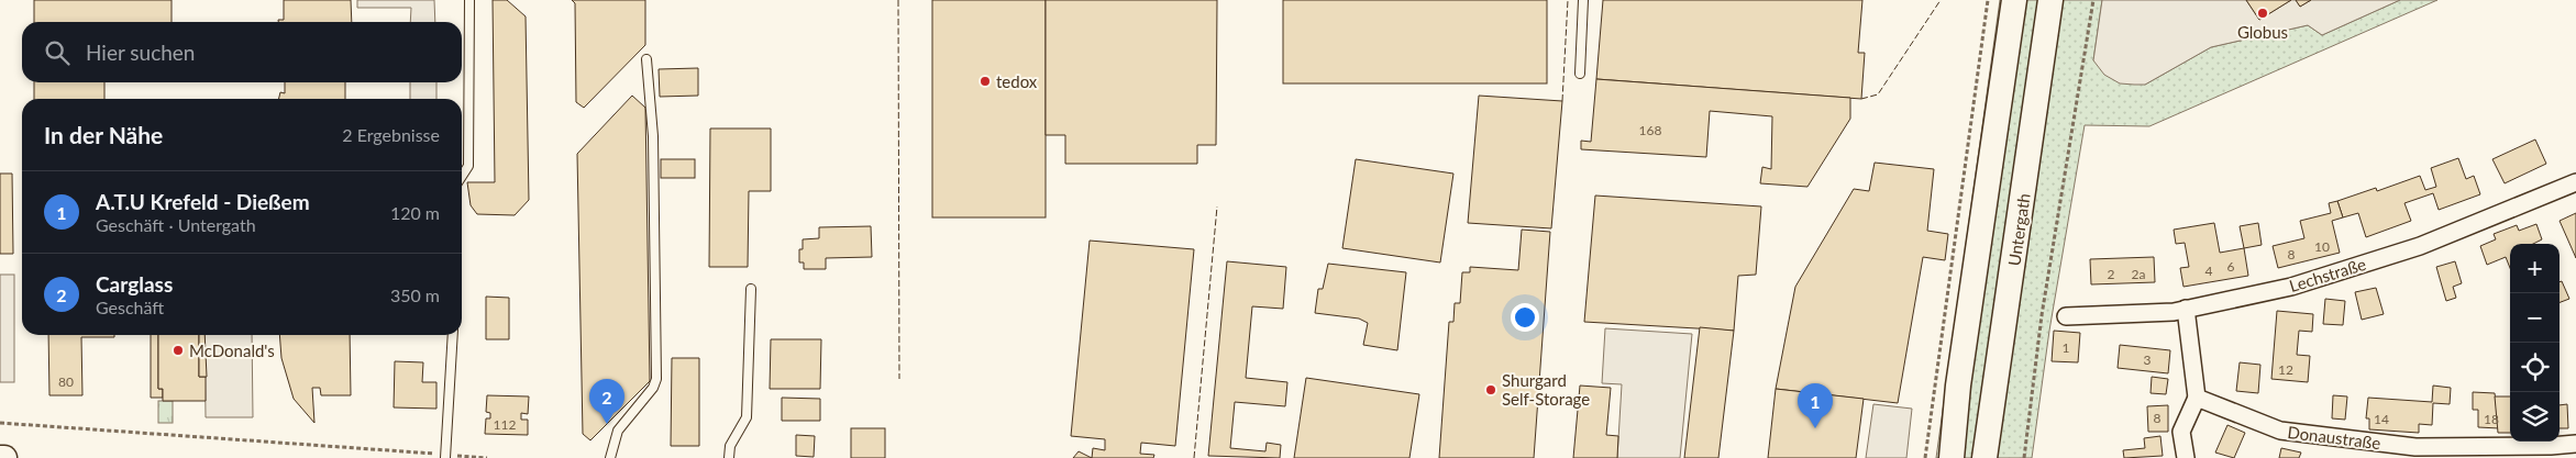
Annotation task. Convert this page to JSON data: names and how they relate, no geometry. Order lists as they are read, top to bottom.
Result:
{
  "streets": {
    "main road": ["Untergath"],
    "street": ["Lechstraße", "Donaustraße"]
  },
  "places": [
    "Globus",
    "tedox",
    "McDonald's",
    "Shurgard Self-Storage"
  ],
  "house_numbers": [
    "168",
    "10",
    "8",
    "6",
    "4",
    "2",
    "2a",
    "1",
    "3",
    "12",
    "80",
    "8",
    "14",
    "18",
    "112"
  ],
  "page": {
    "search": "Hier suchen",
    "heading": ["In der Nähe", "2 Ergebnisse"],
    "list": [
      {
        "mark": "1",
        "name": "A.T.U Krefeld - Dießem",
        "note": "Geschäft · Untergath",
        "value": "120 m"
      },
      {
        "mark": "2",
        "name": "Carglass",
        "note": "Geschäft",
        "value": "350 m"
      }
    ],
    "map_buttons": ["+", "−"],
    "pins": ["2", "1"]
  }
}
